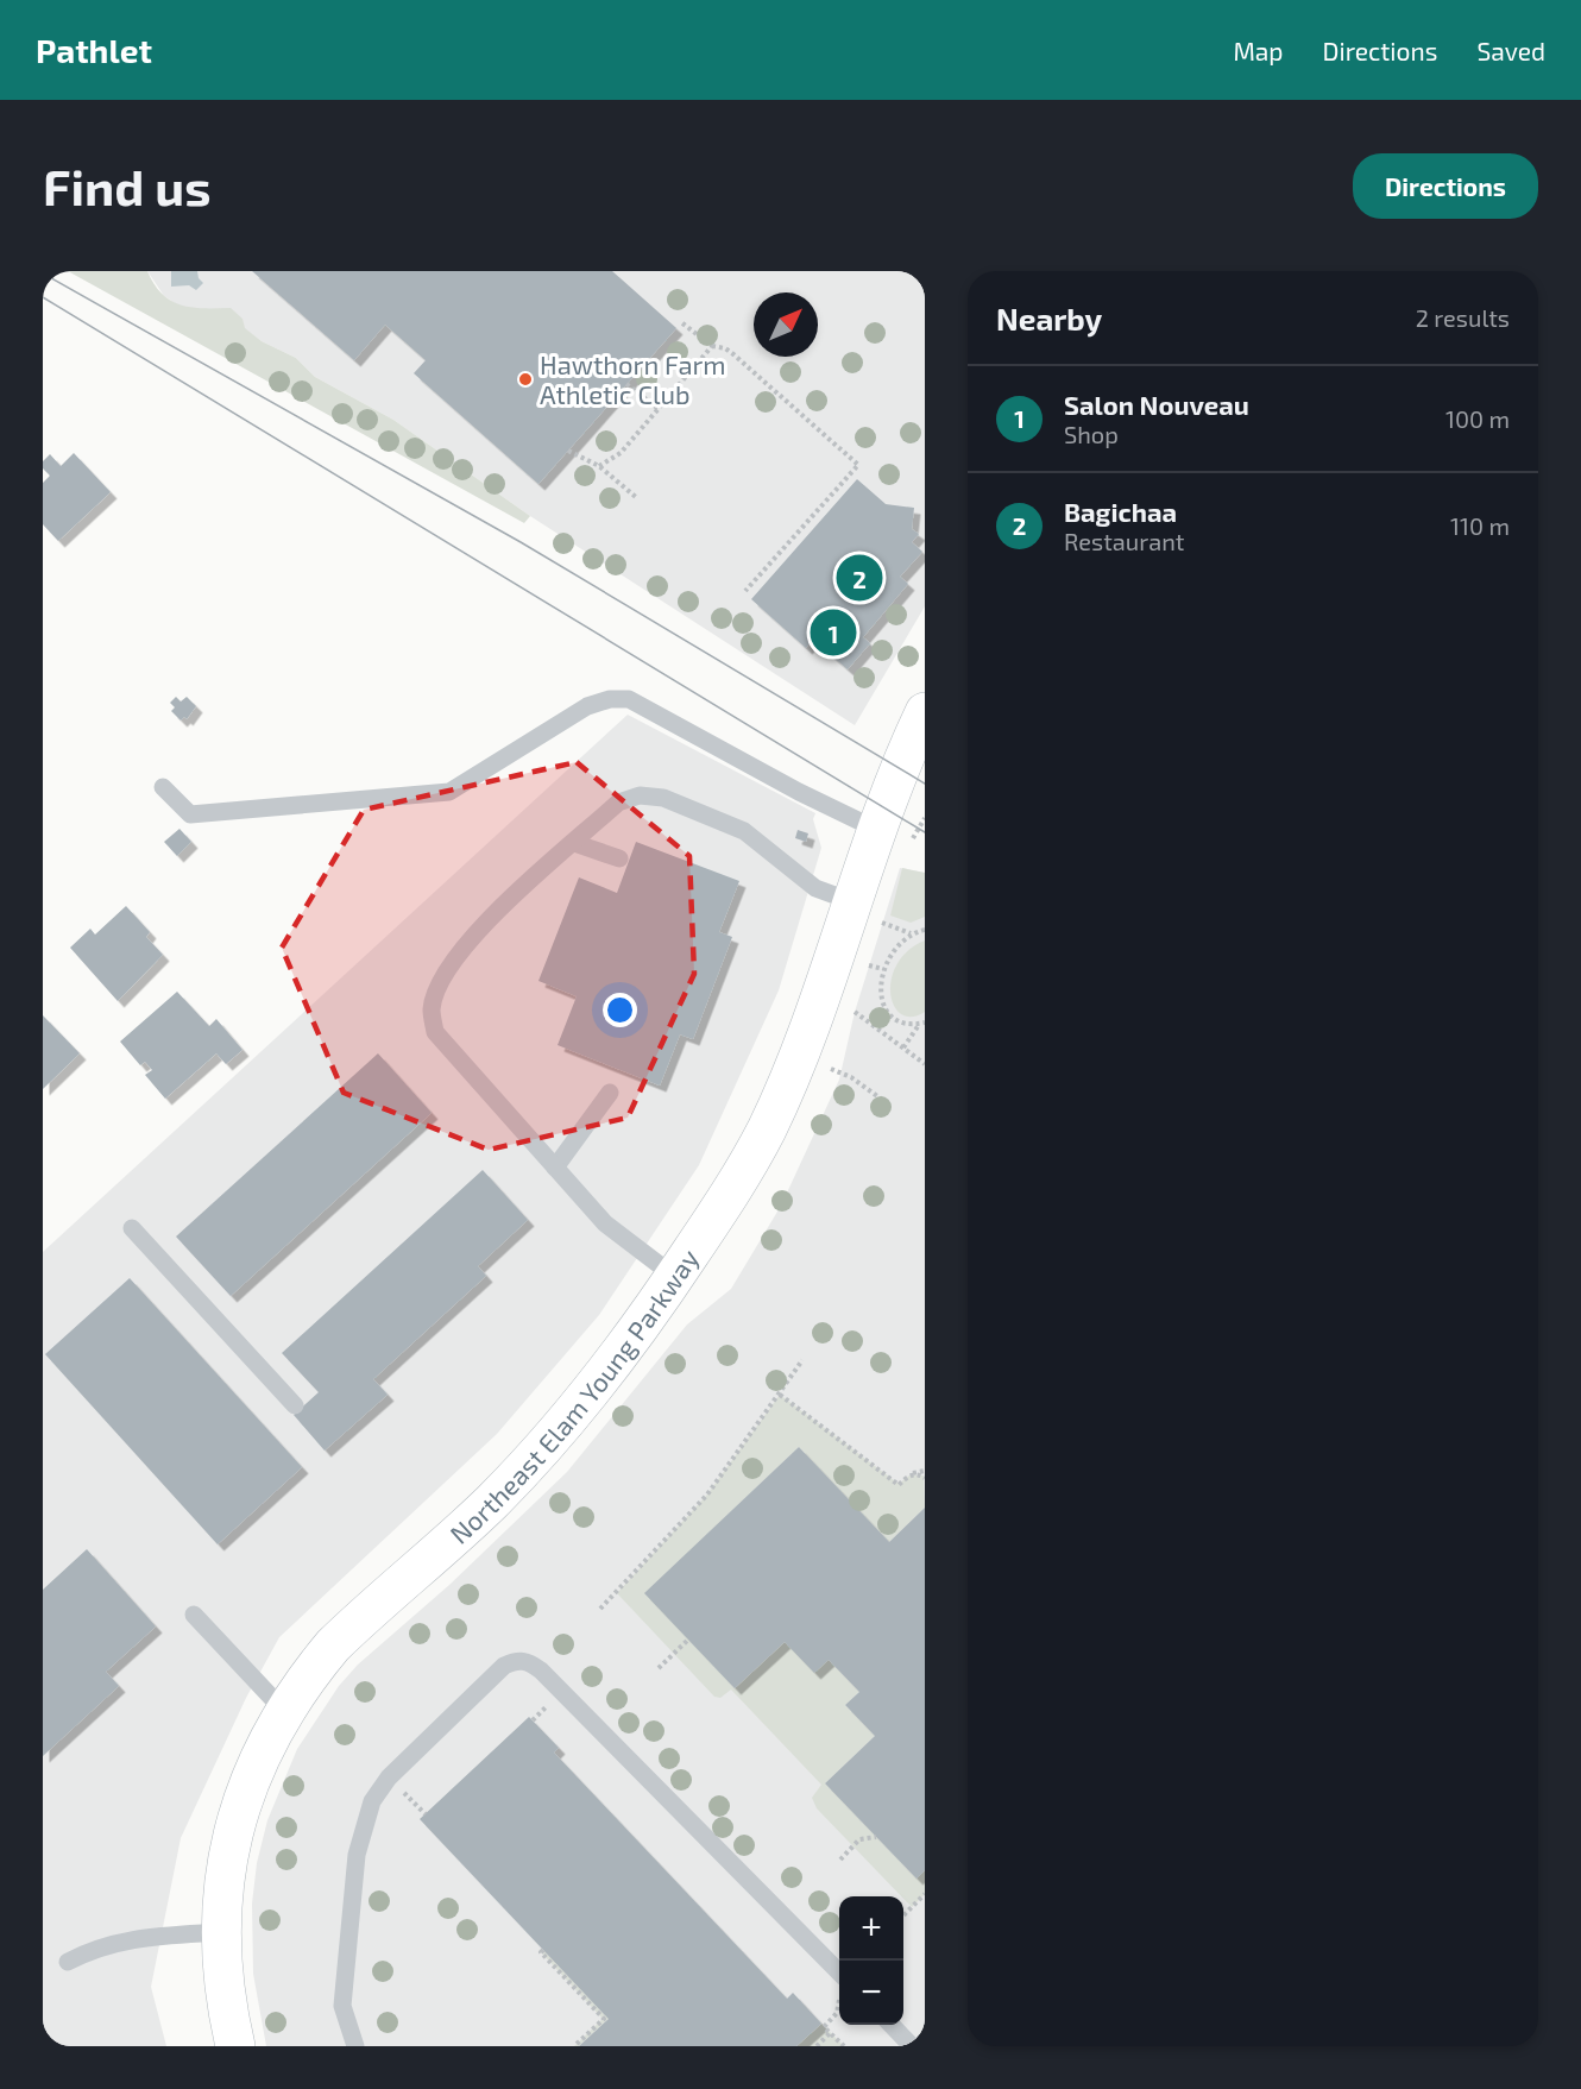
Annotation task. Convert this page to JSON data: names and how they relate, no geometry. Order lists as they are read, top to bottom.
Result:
{
  "streets": {
    "street": ["Northeast Elam Young Parkway"]
  },
  "places": ["Hawthorn Farm Athletic Club"],
  "north": "top right",
  "page": {
    "header": "Pathlet",
    "nav": ["Map", "Directions", "Saved"],
    "buttons": "Directions",
    "title": "Find us",
    "heading": ["Nearby", "2 results"],
    "list": [
      {
        "mark": "1",
        "name": "Salon Nouveau",
        "note": "Shop",
        "value": "100 m"
      },
      {
        "mark": "2",
        "name": "Bagichaa",
        "note": "Restaurant",
        "value": "110 m"
      }
    ],
    "pins": ["2", "1"],
    "map_buttons": ["+", "−"]
  }
}
